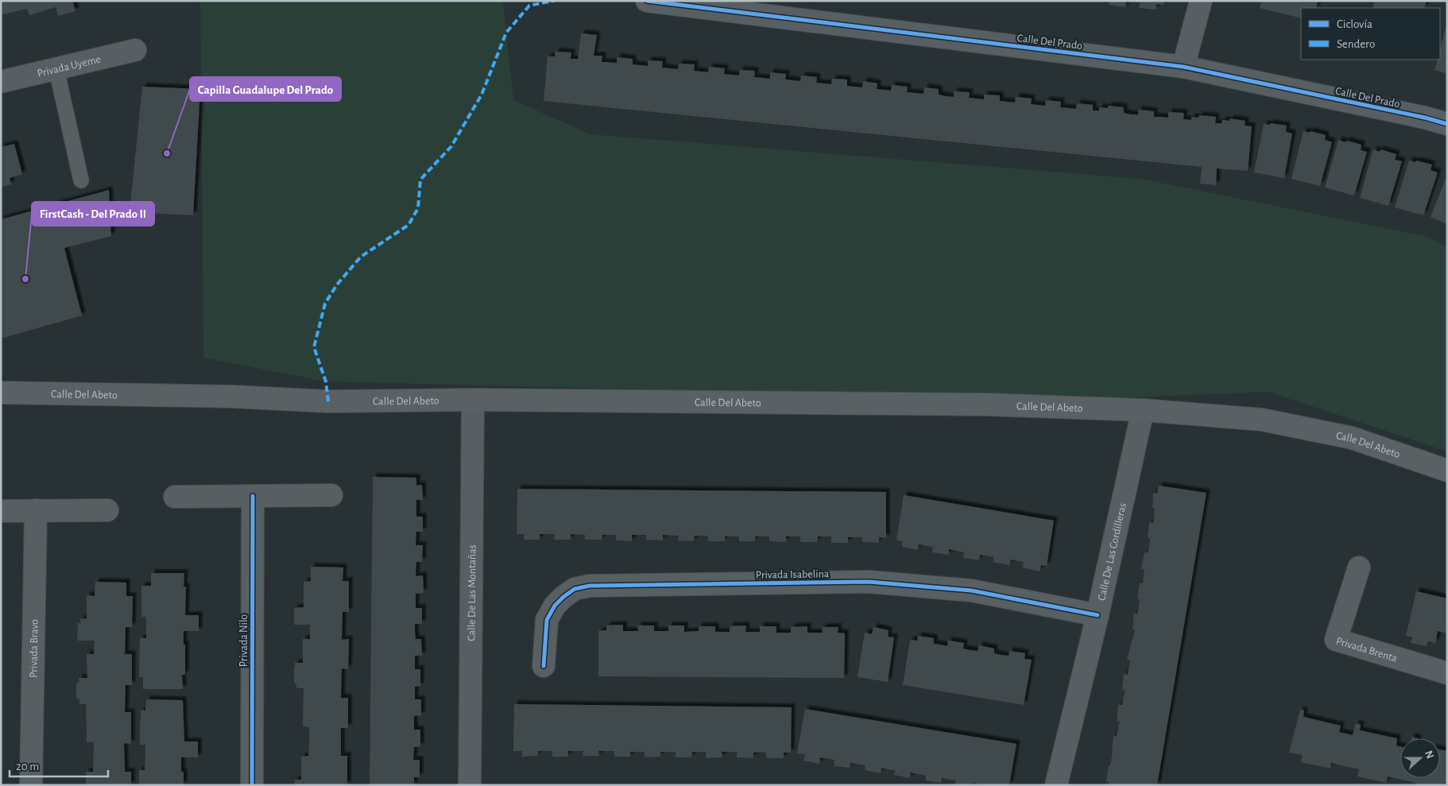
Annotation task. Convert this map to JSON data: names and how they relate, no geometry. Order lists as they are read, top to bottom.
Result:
{
  "streets": {
    "main road": ["Calle Del Abeto"],
    "street": [
      "Calle Del Prado",
      "Privada Uyeme",
      "Calle De Las Cordilleras",
      "Privada Isabelina",
      "Calle De Las Montañas",
      "Privada Nilo",
      "Privada Brenta",
      "Privada Bravo"
    ]
  },
  "crossings": [
    ["Calle Del Abeto", "Calle De Las Cordilleras"],
    ["Calle Del Abeto", "Calle De Las Montañas"],
    ["Calle De Las Cordilleras", "Privada Isabelina"]
  ],
  "places": ["Capilla Guadalupe Del Prado", "FirstCash - Del Prado II"],
  "legend": ["Ciclovía", "Sendero"],
  "scale_bar": "20 m",
  "north": "right"
}
